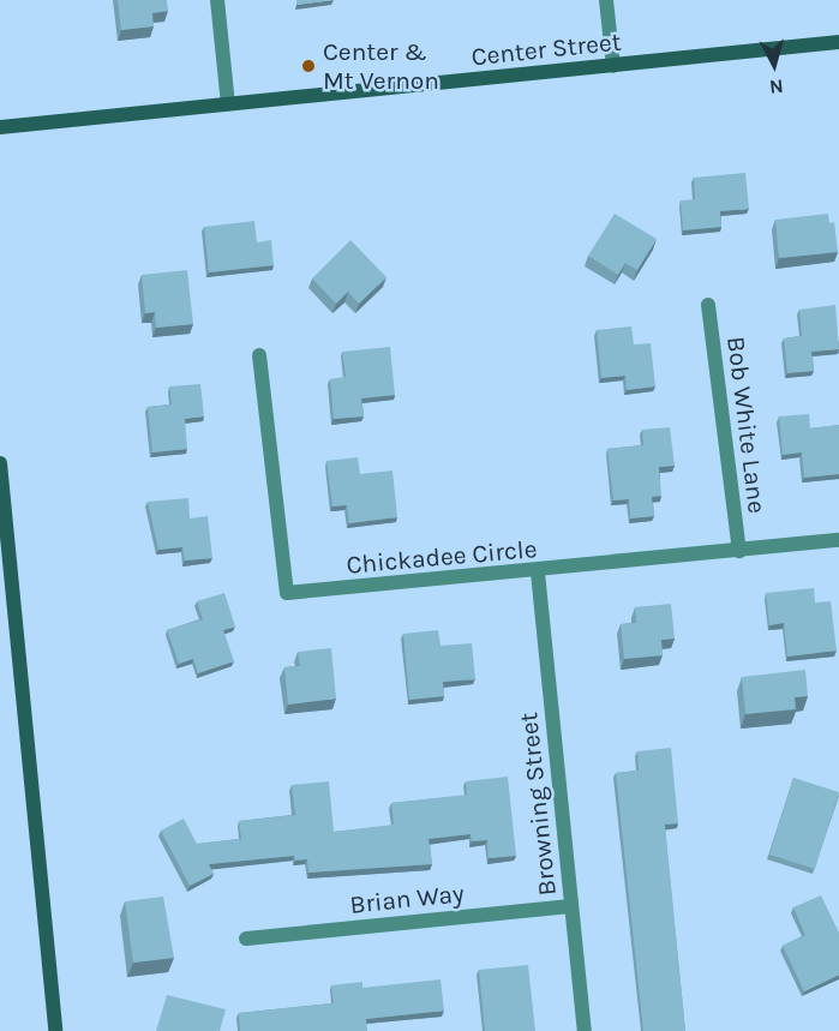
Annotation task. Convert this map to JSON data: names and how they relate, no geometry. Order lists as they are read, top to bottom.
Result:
{
  "streets": {
    "main road": ["Center Street"],
    "street": [
      "Bob White Lane",
      "Chickadee Circle",
      "Browning Street",
      "Brian Way"
    ]
  },
  "crossings": [
    ["Bob White Lane", "Chickadee Circle"],
    ["Chickadee Circle", "Browning Street"],
    ["Browning Street", "Brian Way"]
  ],
  "places": ["Center & Mt Vernon"],
  "north": "bottom"
}
